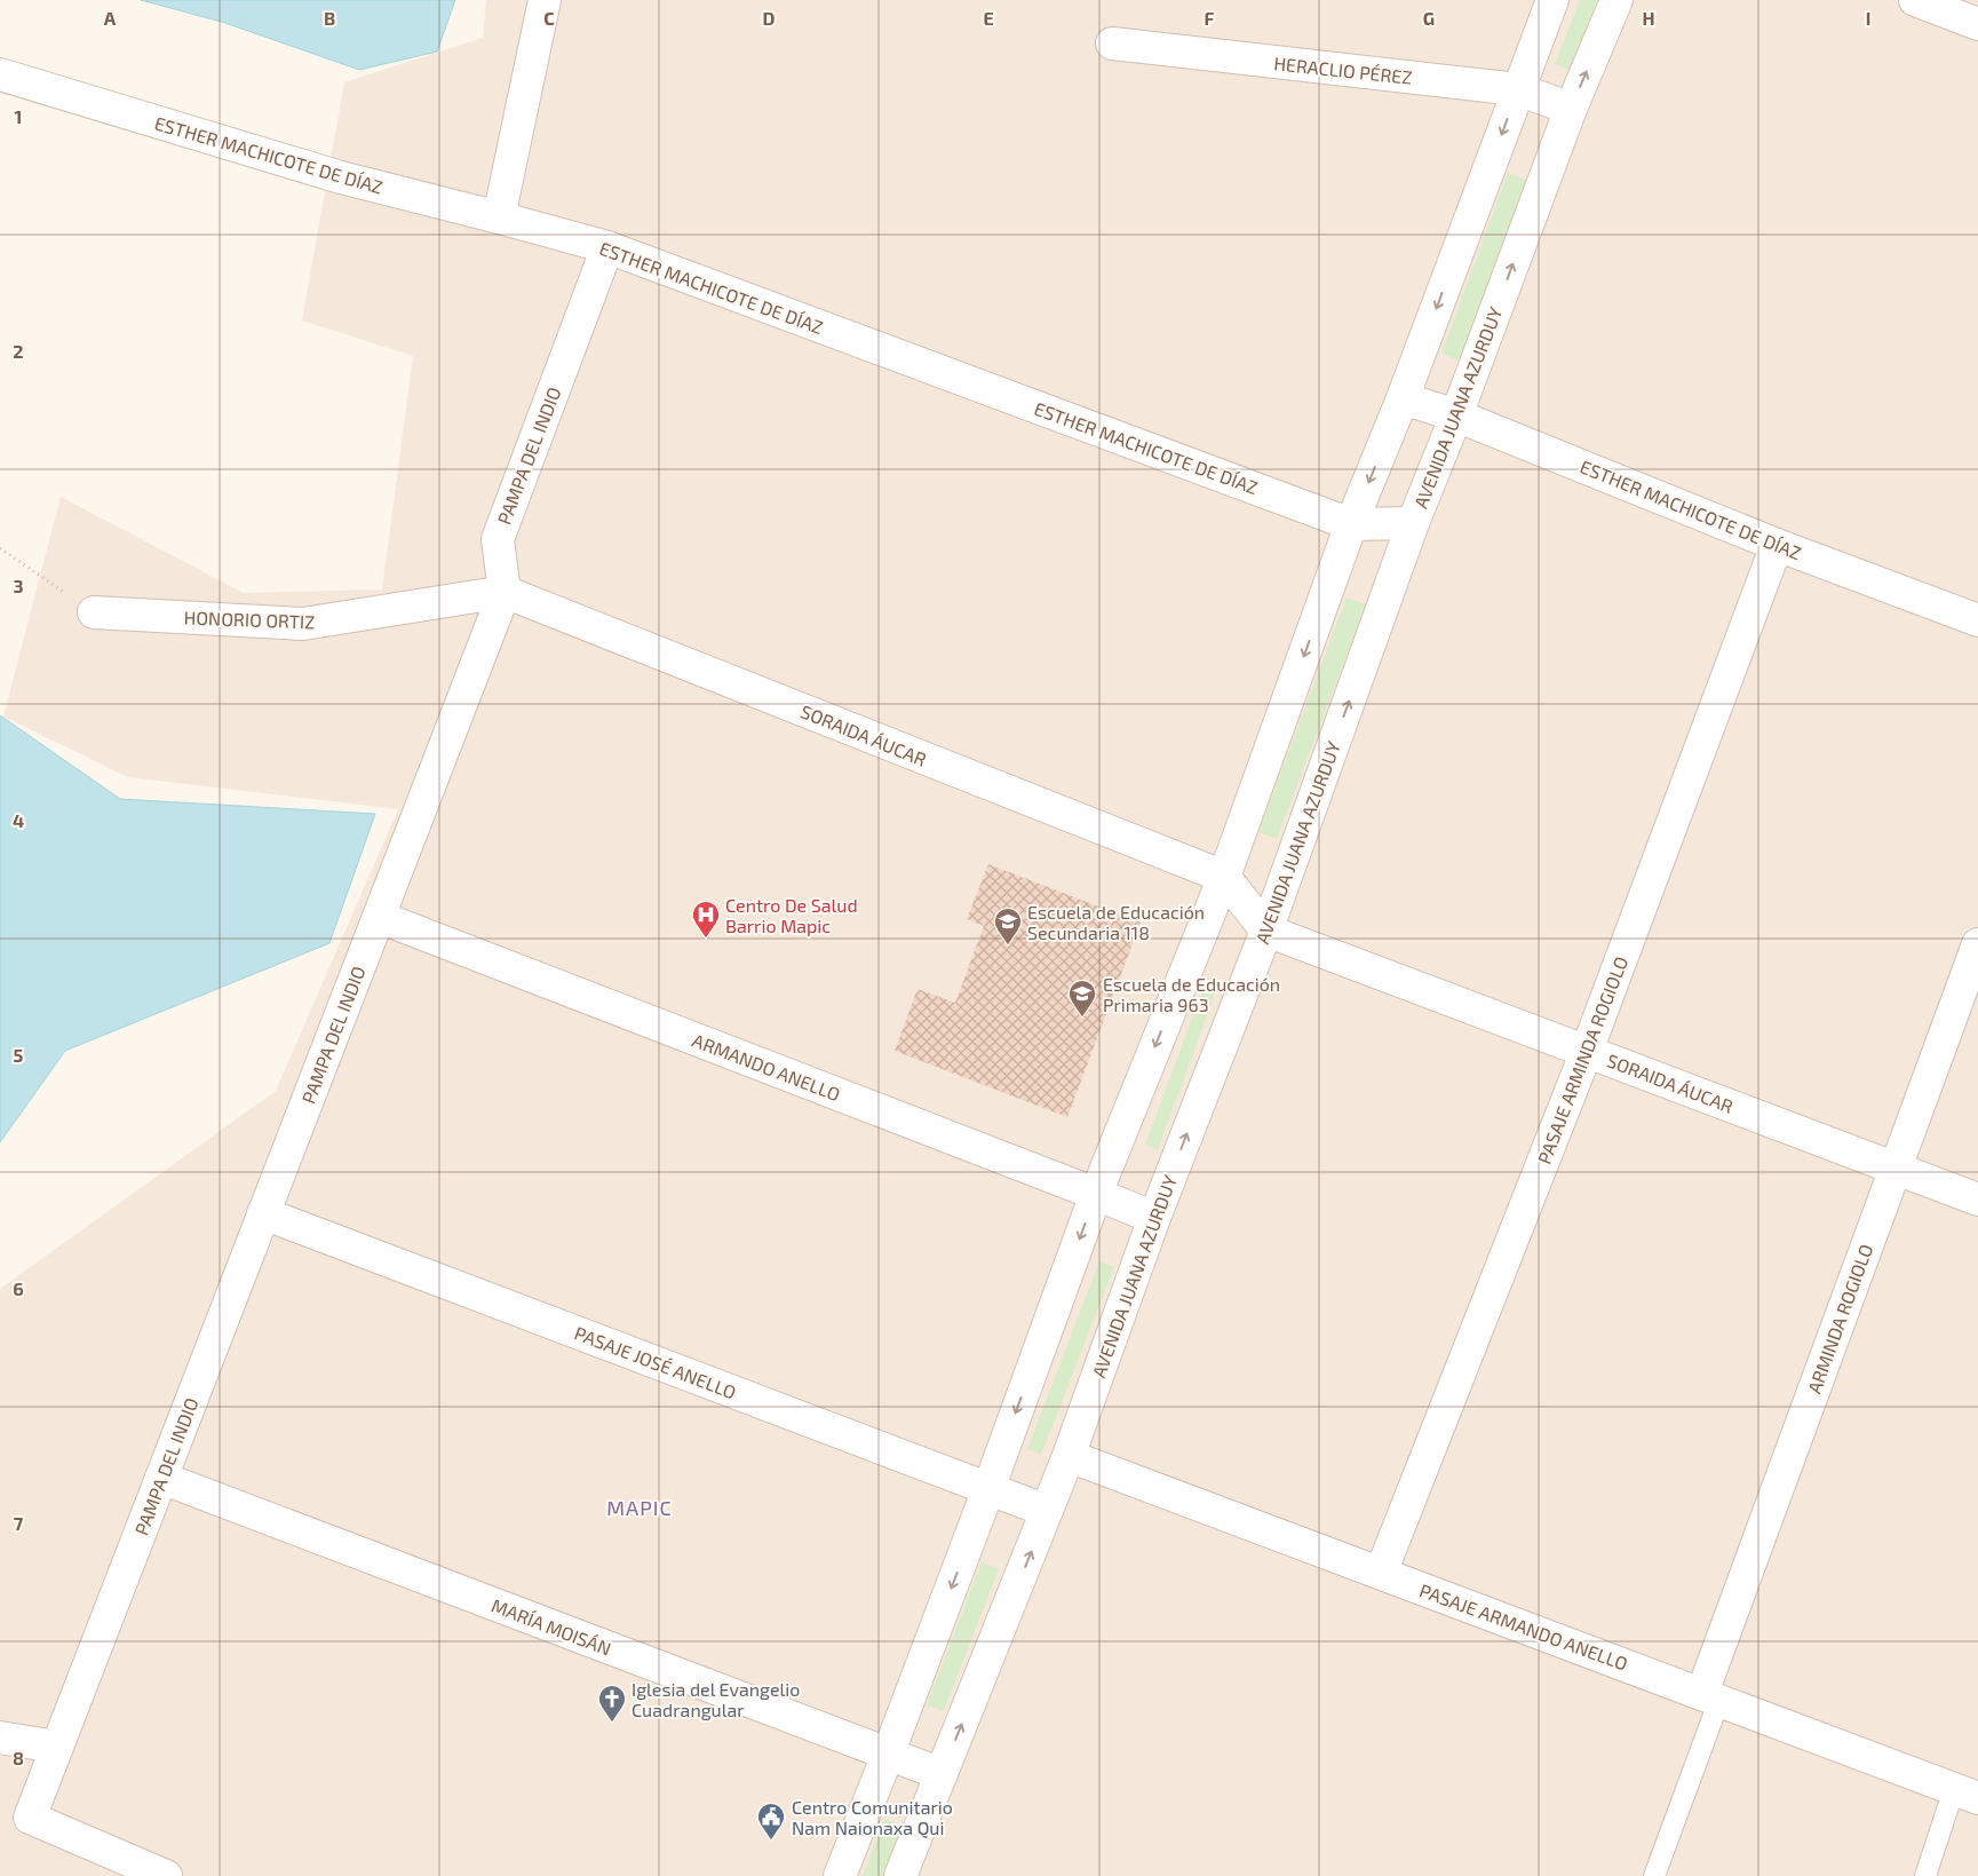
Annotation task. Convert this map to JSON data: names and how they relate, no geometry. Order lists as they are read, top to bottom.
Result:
{
  "streets": {
    "street": [
      "HERACLIO PÉREZ",
      "ESTHER MACHICOTE DE DÍAZ",
      "AVENIDA JUANA AZURDUY",
      "PAMPA DEL INDIO",
      "HONORIO ORTIZ",
      "SORAIDA ÁUCAR",
      "PASAJE ARMINDA ROGIOLO",
      "ARMANDO ANELLO",
      "ARMINDA ROGIOLO",
      "PASAJE JOSÉ ANELLO",
      "MARÍA MOISÁN",
      "PASAJE ARMANDO ANELLO"
    ]
  },
  "crossings": [
    ["HERACLIO PÉREZ", "AVENIDA JUANA AZURDUY"],
    ["ESTHER MACHICOTE DE DÍAZ", "AVENIDA JUANA AZURDUY"],
    ["ESTHER MACHICOTE DE DÍAZ", "PAMPA DEL INDIO"],
    ["ESTHER MACHICOTE DE DÍAZ", "PASAJE ARMINDA ROGIOLO"],
    ["AVENIDA JUANA AZURDUY", "SORAIDA ÁUCAR"],
    ["AVENIDA JUANA AZURDUY", "ARMANDO ANELLO"],
    ["AVENIDA JUANA AZURDUY", "PASAJE JOSÉ ANELLO"],
    ["AVENIDA JUANA AZURDUY", "MARÍA MOISÁN"],
    ["AVENIDA JUANA AZURDUY", "PASAJE ARMANDO ANELLO"],
    ["PAMPA DEL INDIO", "HONORIO ORTIZ"],
    ["PAMPA DEL INDIO", "SORAIDA ÁUCAR"],
    ["PAMPA DEL INDIO", "ARMANDO ANELLO"],
    ["PAMPA DEL INDIO", "PASAJE JOSÉ ANELLO"],
    ["PAMPA DEL INDIO", "MARÍA MOISÁN"],
    ["HONORIO ORTIZ", "SORAIDA ÁUCAR"],
    ["SORAIDA ÁUCAR", "PASAJE ARMINDA ROGIOLO"],
    ["SORAIDA ÁUCAR", "ARMINDA ROGIOLO"],
    ["PASAJE ARMINDA ROGIOLO", "PASAJE ARMANDO ANELLO"],
    ["ARMINDA ROGIOLO", "PASAJE ARMANDO ANELLO"]
  ],
  "districts": ["MAPIC"],
  "places": {
    "hospital": ["Centro De Salud Barrio Mapic"],
    "school or university": ["Escuela de Educación Secundaria 118", "Escuela de Educación Primaria 963"],
    "church": ["Iglesia del Evangelio Cuadrangular"],
    "public building": ["Centro Comunitario Nam Naionaxa Qui"]
  },
  "grid": {
    "columns": [
      "A",
      "B",
      "C",
      "D",
      "E",
      "F",
      "G",
      "H",
      "I"
    ],
    "rows": [
      "1",
      "2",
      "3",
      "4",
      "5",
      "6",
      "7",
      "8"
    ]
  }
}
